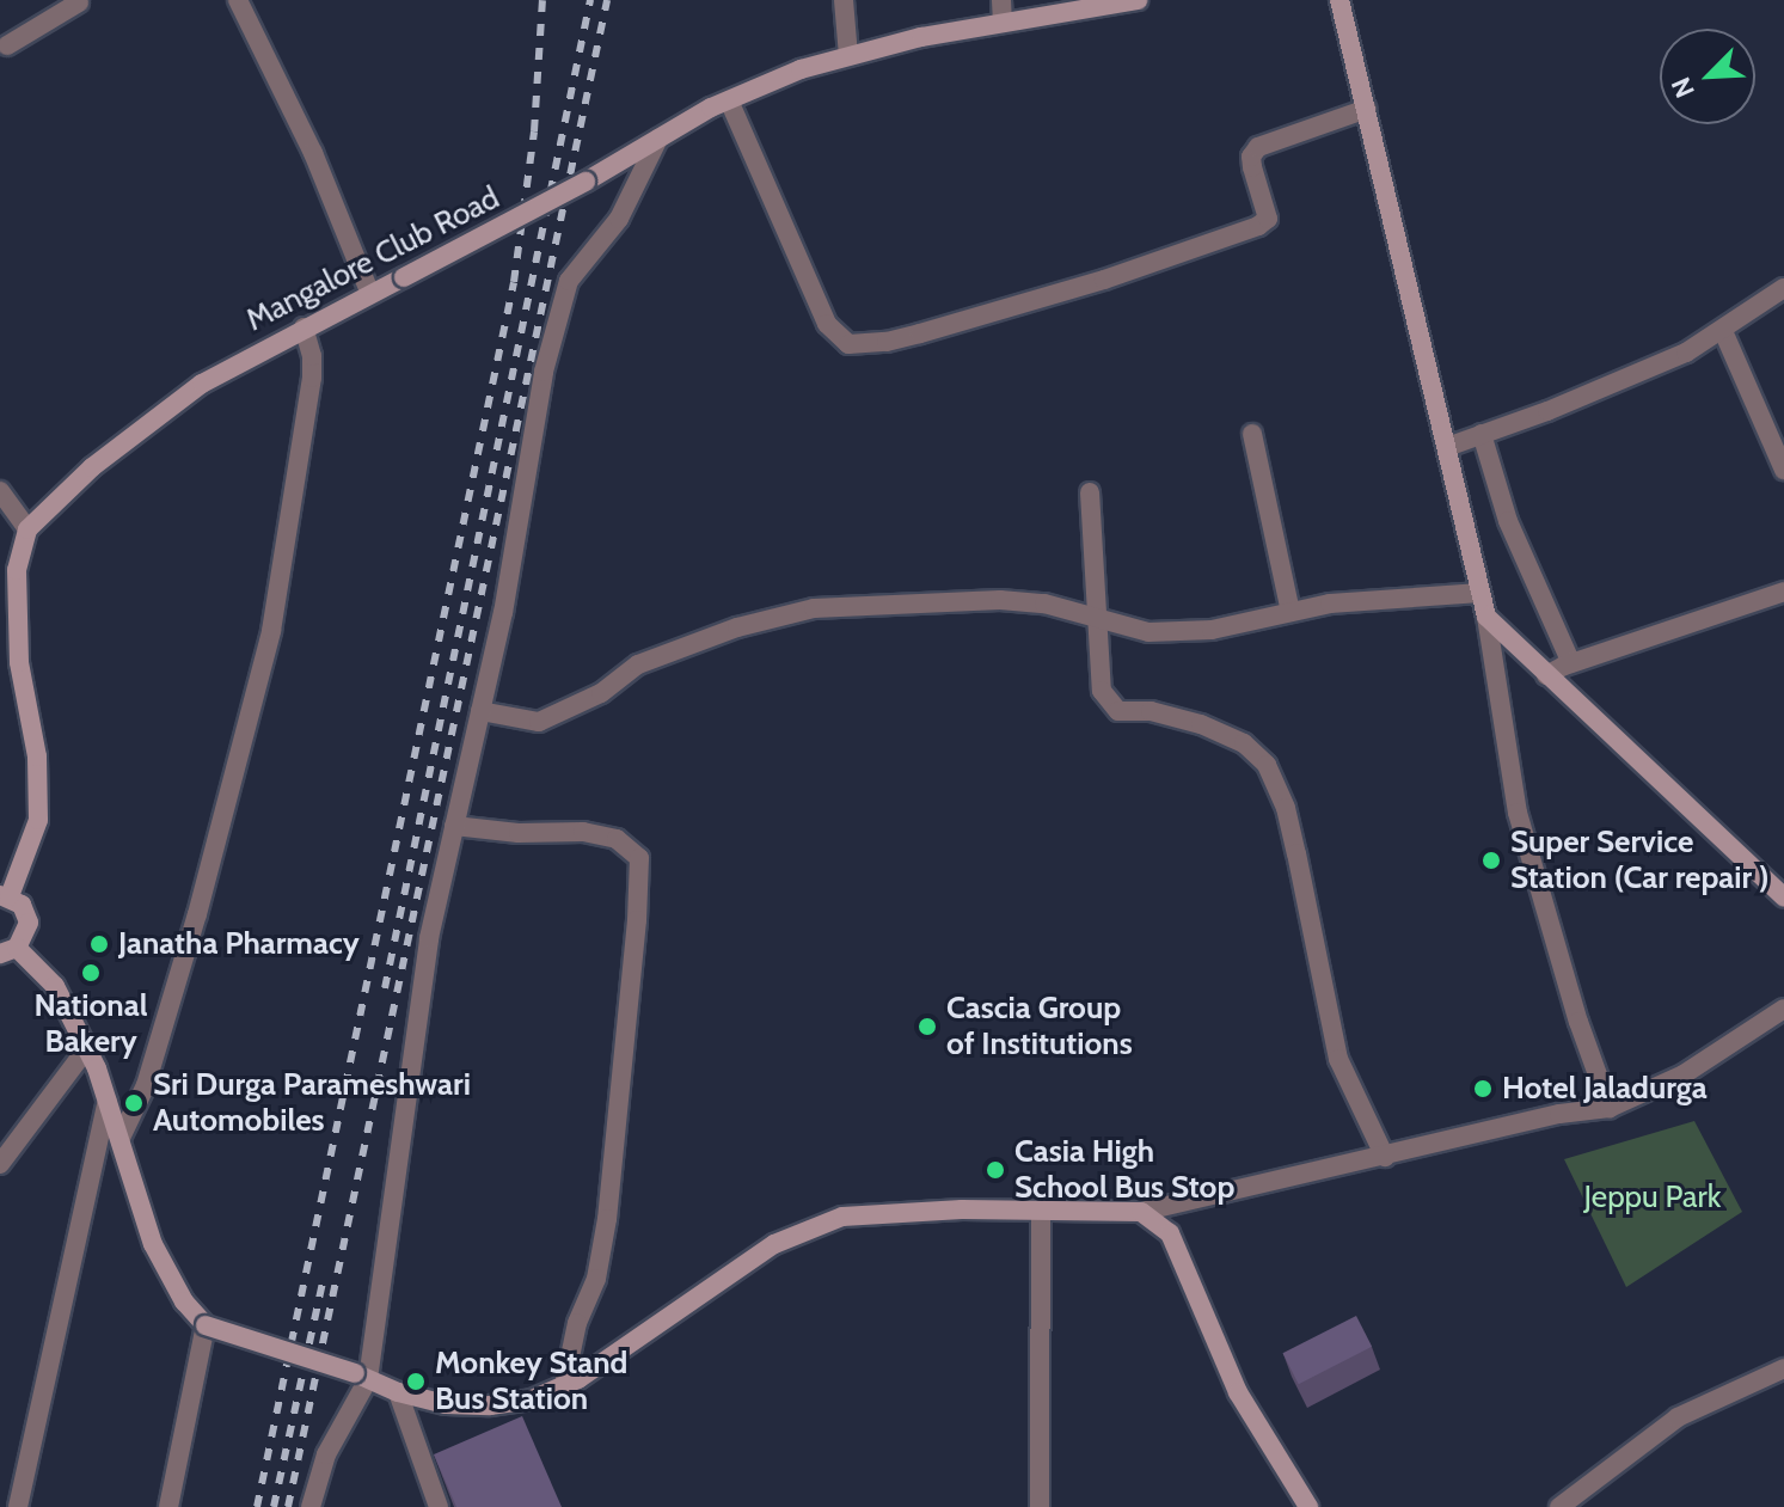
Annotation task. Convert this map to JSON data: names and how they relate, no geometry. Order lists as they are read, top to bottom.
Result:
{
  "streets": {
    "street": ["Mangalore Club Road"]
  },
  "parks": ["Jeppu Park"],
  "places": [
    "Super Service Station (Car repair )",
    "Janatha Pharmacy",
    "National Bakery",
    "Cascia Group of Institutions",
    "Hotel Jaladurga",
    "Sri Durga Parameshwari Automobiles",
    "Casia High School Bus Stop",
    "Monkey Stand Bus Station"
  ],
  "north": "bottom left"
}
